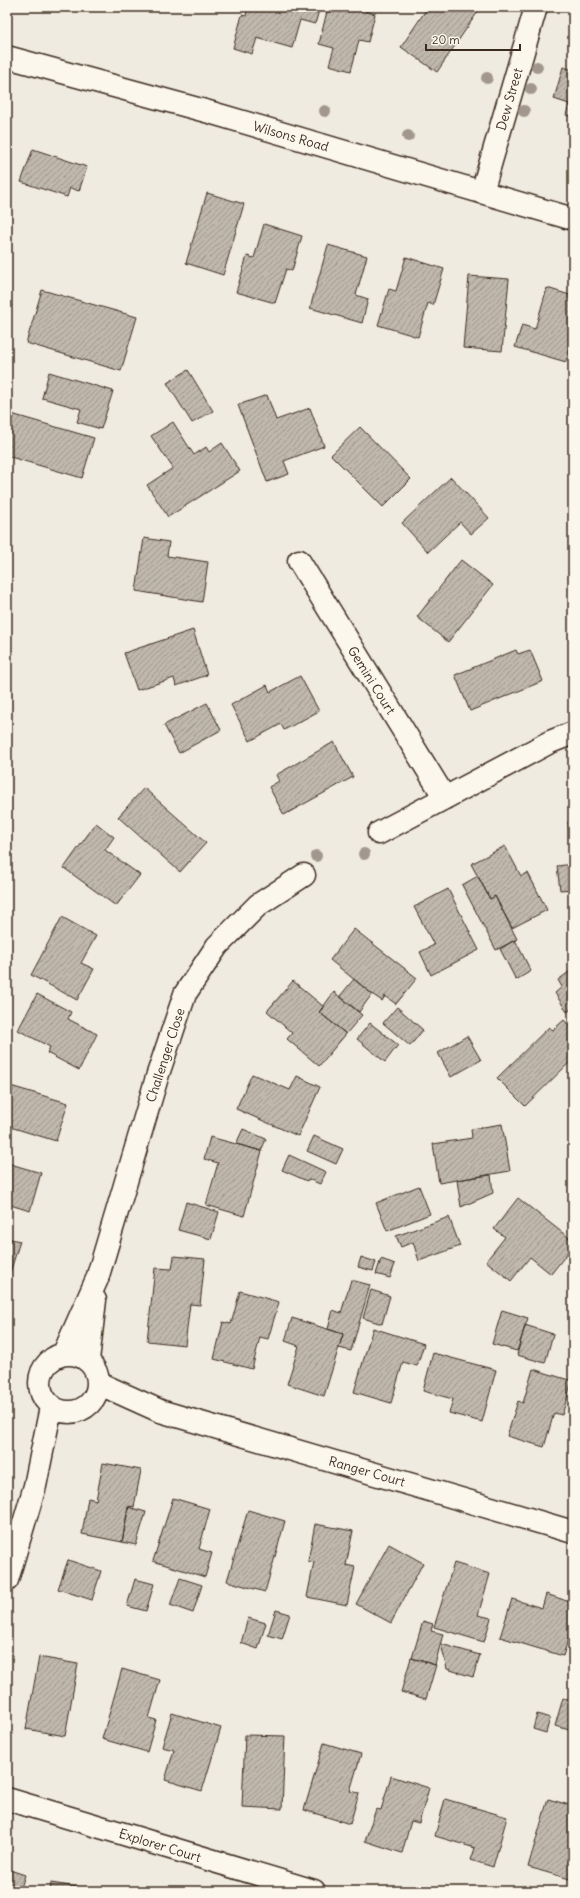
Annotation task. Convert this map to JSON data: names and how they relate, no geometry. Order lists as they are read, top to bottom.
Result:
{
  "streets": {
    "street": [
      "Dew Street",
      "Wilsons Road",
      "Gemini Court",
      "Challenger Close",
      "Ranger Court",
      "Explorer Court"
    ]
  },
  "crossings": [
    ["Dew Street", "Wilsons Road"],
    ["Challenger Close", "Ranger Court"]
  ],
  "scale_bar": "20 m"
}
